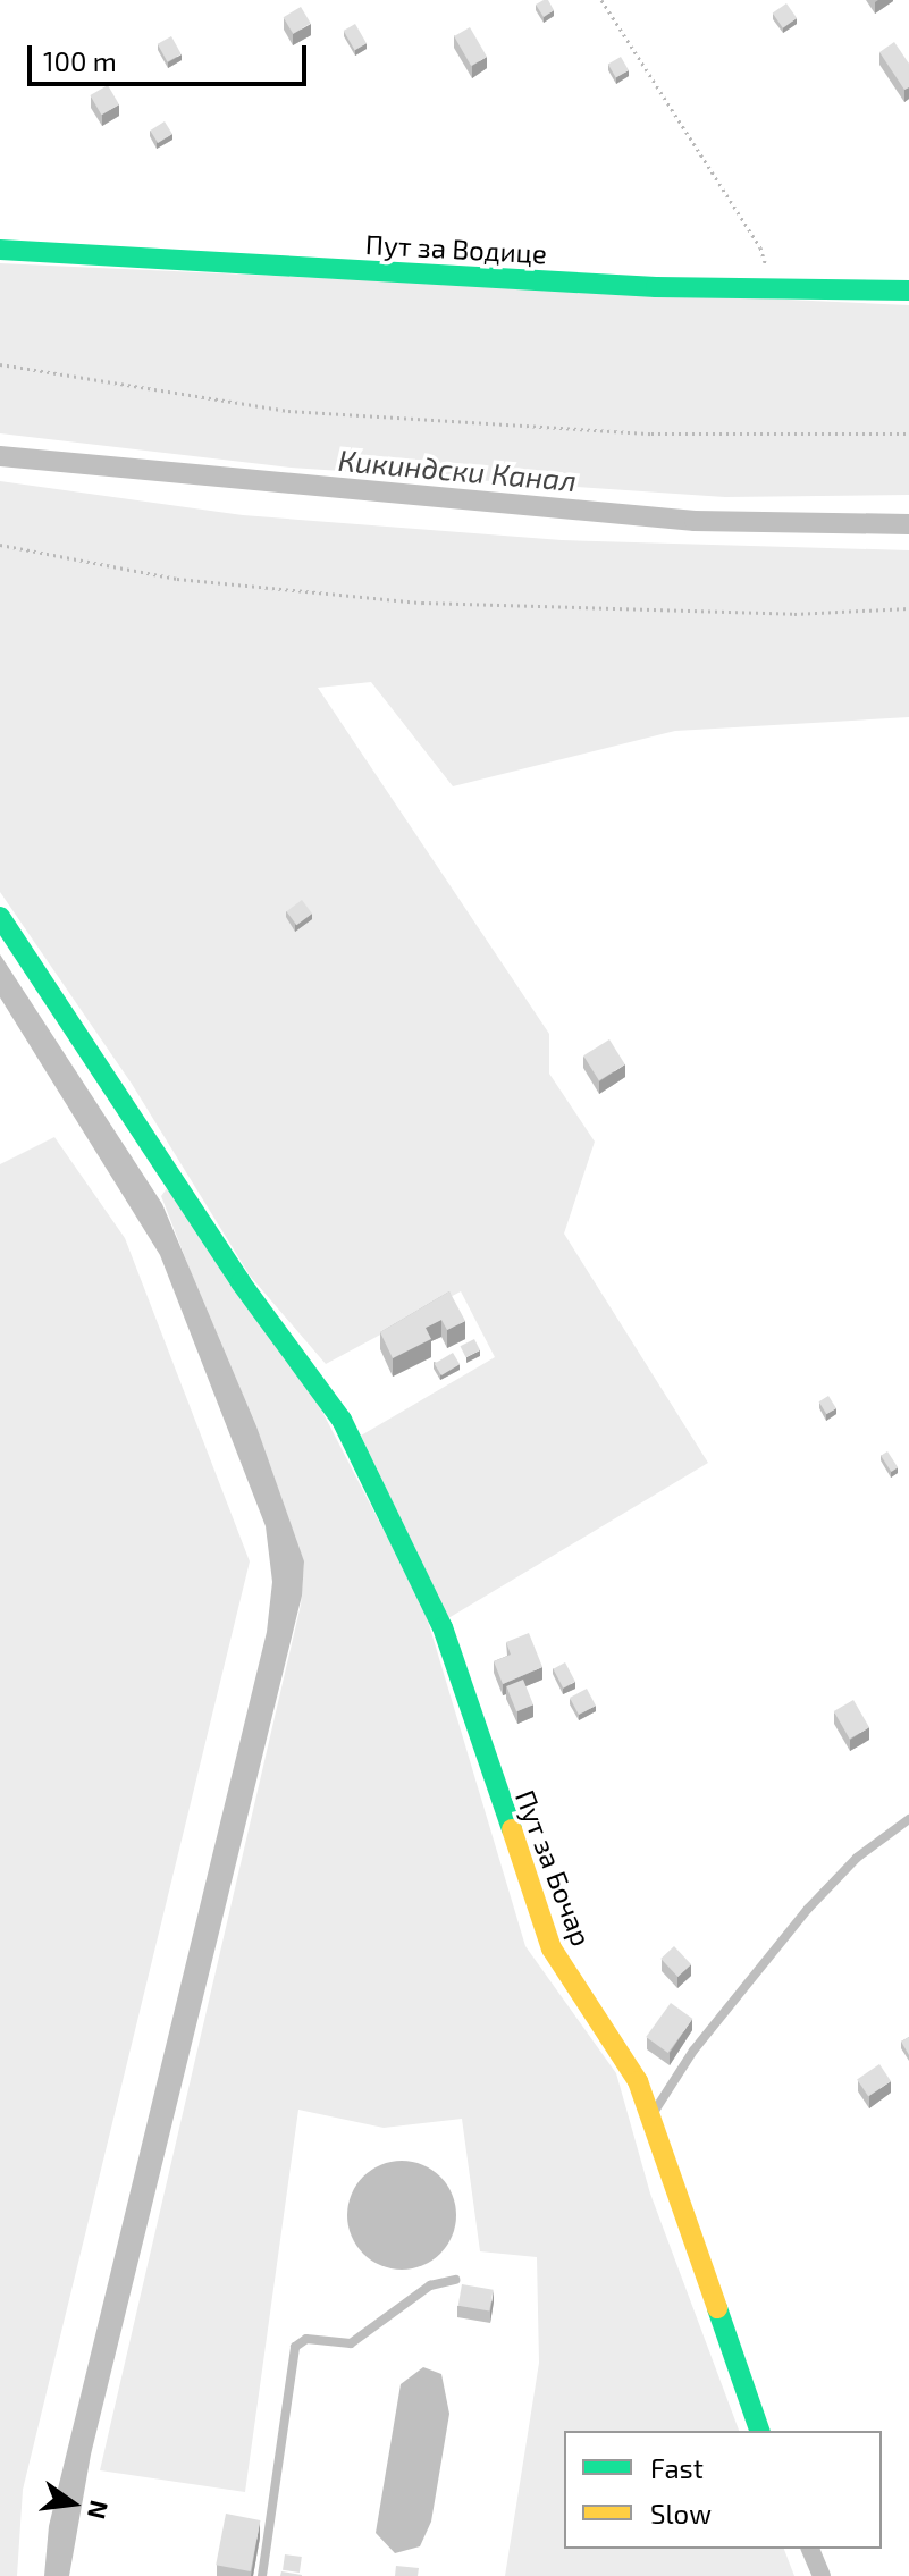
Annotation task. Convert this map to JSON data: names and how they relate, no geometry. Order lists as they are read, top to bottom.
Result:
{
  "streets": {
    "street": ["Пут за Водице", "Пут за Бочар"]
  },
  "water": ["Кикиндски Канал"],
  "legend": ["Fast", "Slow"],
  "scale_bar": "100 m",
  "north": "right"
}
